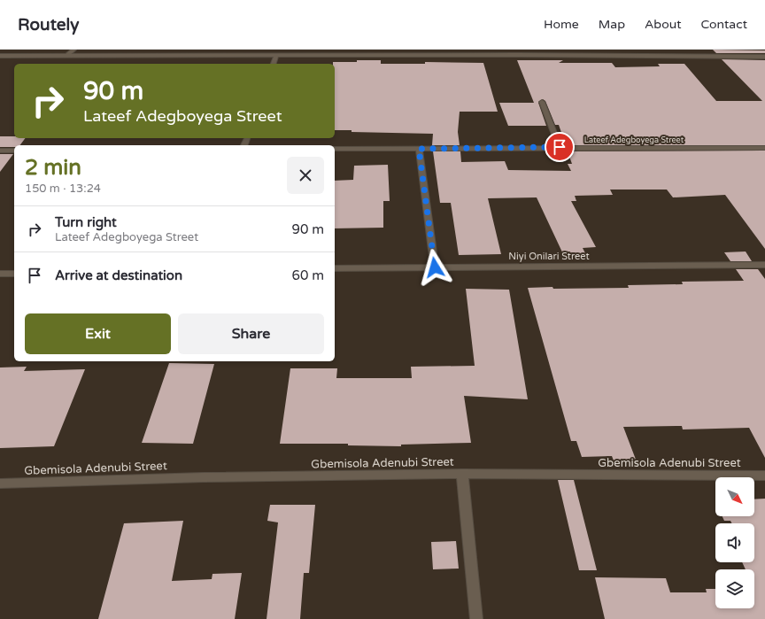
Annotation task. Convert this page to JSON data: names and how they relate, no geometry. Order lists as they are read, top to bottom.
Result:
{
  "streets": {
    "street": ["Lateef Adegboyega Street", "Niyi Onilari Street", "Gbemisola Adenubi Street"]
  },
  "north": "bottom right",
  "page": {
    "header": "Routely",
    "nav": [
      "Home",
      "Map",
      "About",
      "Contact"
    ],
    "turn": ["90 m", "Lateef Adegboyega Street"],
    "heading": ["2 min", "150 m · 13:24"],
    "list": [
      {
        "name": "Turn right",
        "note": "Lateef Adegboyega Street",
        "value": "90 m"
      },
      {
        "name": "Arrive at destination",
        "value": "60 m"
      }
    ],
    "buttons": ["Exit", "Share"]
  }
}
